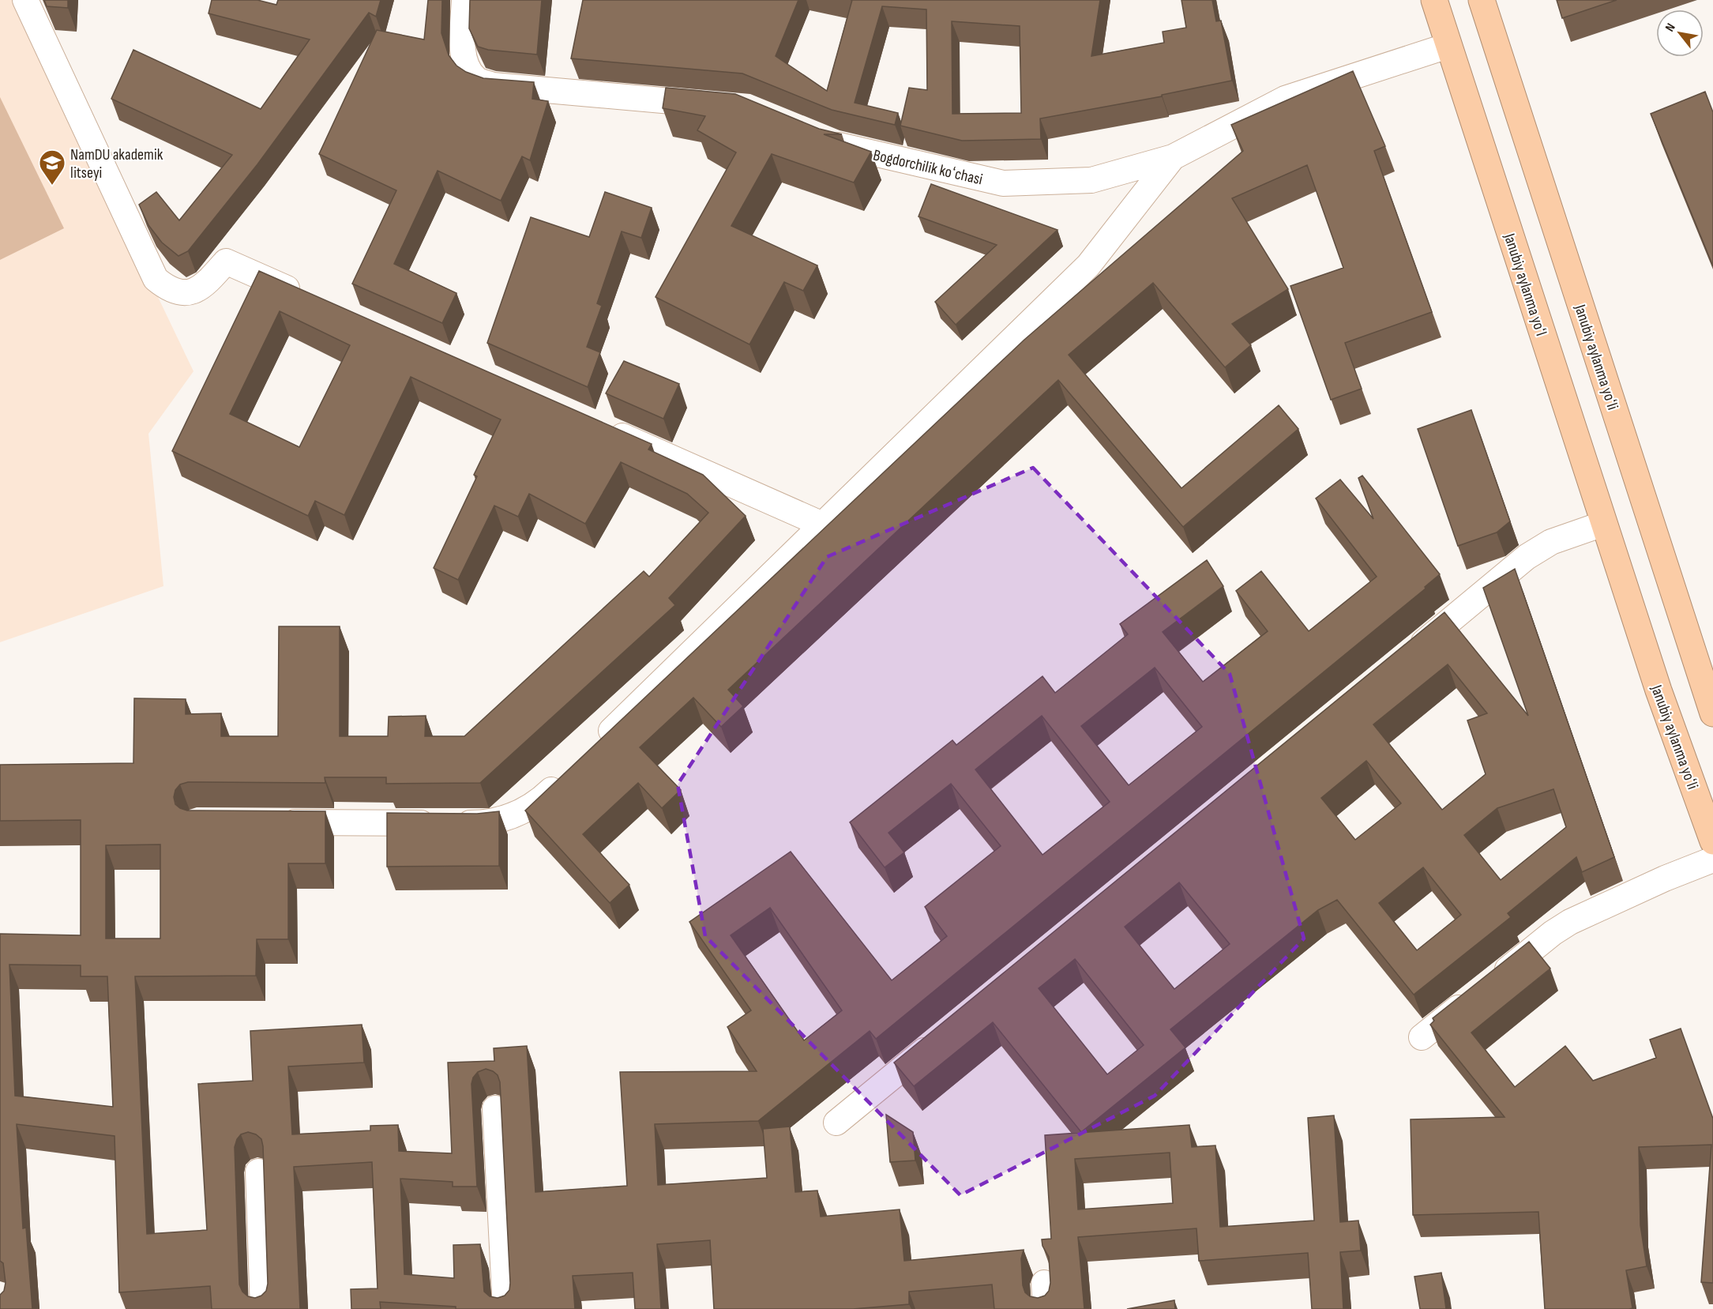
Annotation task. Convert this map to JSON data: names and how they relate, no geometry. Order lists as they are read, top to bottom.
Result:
{
  "streets": {
    "highway": ["Janubiy aylanma yoʻl", "Janubiy aylanma yoʻli"],
    "street": ["Bogdorchilik koʻchasi"]
  },
  "crossings": [
    ["Bogdorchilik koʻchasi", "Janubiy aylanma yoʻl"],
    ["Janubiy aylanma yoʻl", "Janubiy aylanma yoʻli"]
  ],
  "places": {
    "school or university": ["NamDU akademik litseyi"]
  },
  "north": "top left"
}
